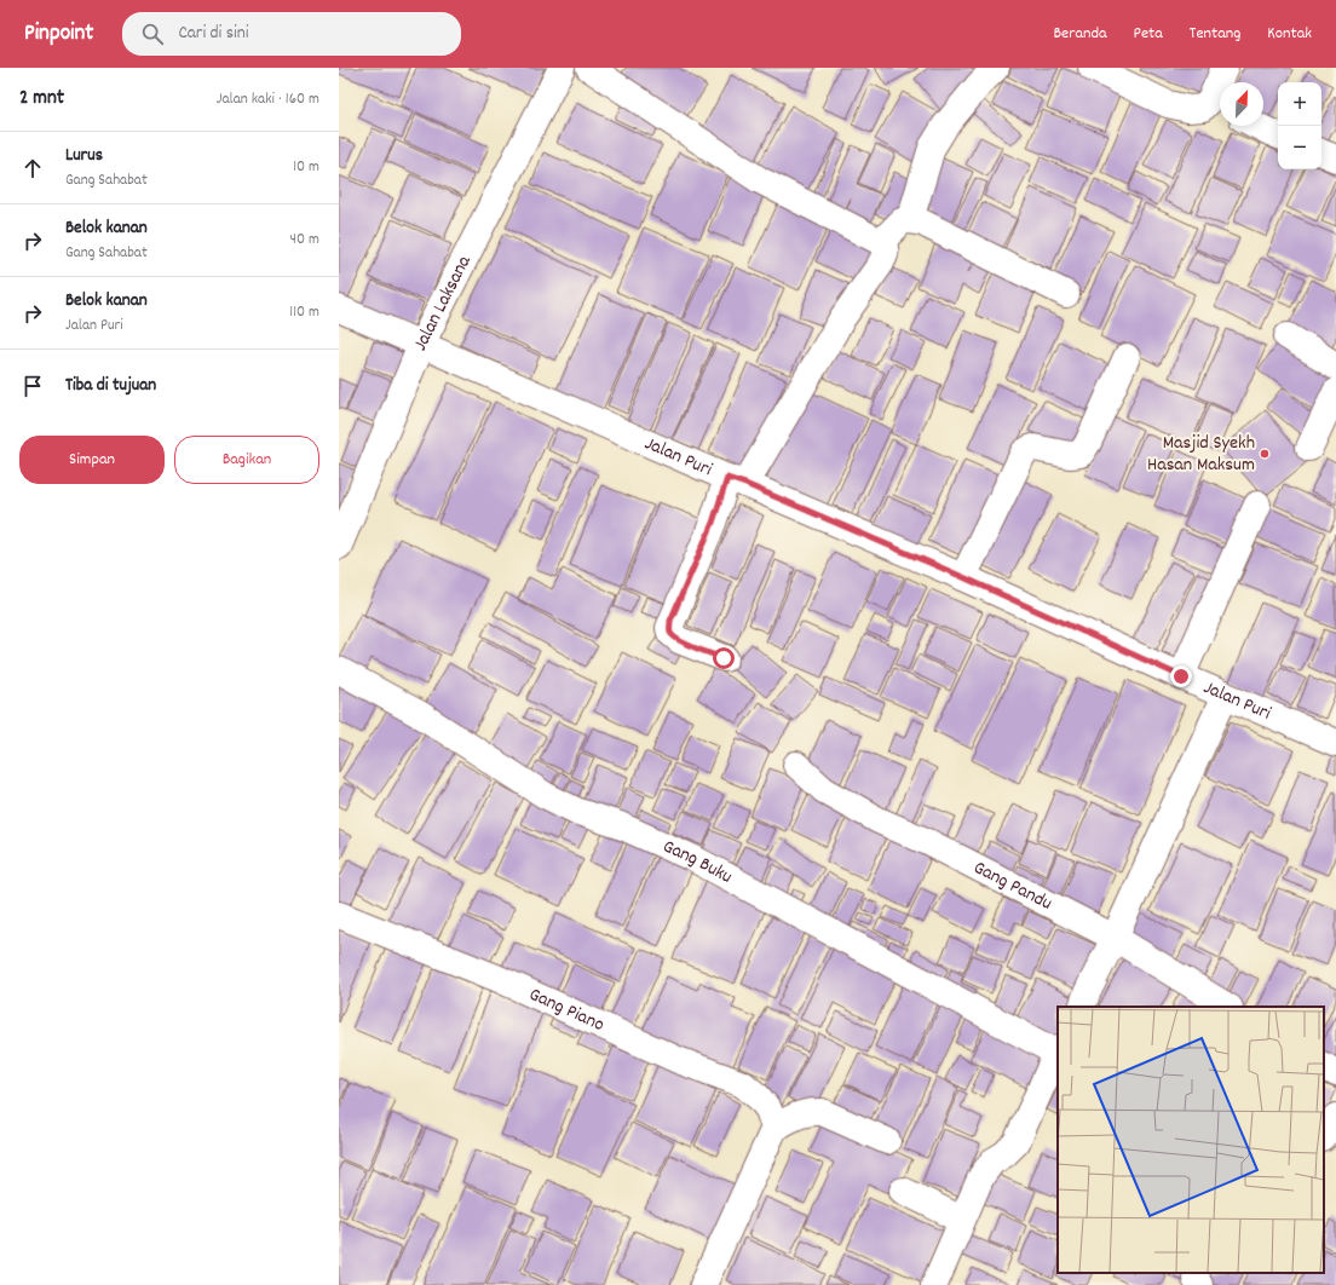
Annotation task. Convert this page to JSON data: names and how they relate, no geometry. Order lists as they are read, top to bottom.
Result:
{
  "streets": {
    "street": [
      "Jalan Laksana",
      "Jalan Puri",
      "Gang Buku",
      "Gang Pandu",
      "Gang Piano"
    ]
  },
  "crossings": [
    ["Jalan Laksana", "Jalan Puri"]
  ],
  "places": ["Masjid Syekh Hasan Maksum"],
  "north": "top right",
  "page": {
    "header": "Pinpoint",
    "search": "Cari di sini",
    "nav": [
      "Beranda",
      "Peta",
      "Tentang",
      "Kontak"
    ],
    "heading": ["2 mnt", "Jalan kaki · 160 m"],
    "map_buttons": ["+", "−"],
    "list": [
      ["Lurus", "Gang Sahabat", "10 m"],
      ["Belok kanan", "Gang Sahabat", "40 m"],
      ["Belok kanan", "Jalan Puri", "110 m"],
      "Tiba di tujuan"
    ],
    "buttons": ["Simpan", "Bagikan"]
  }
}
